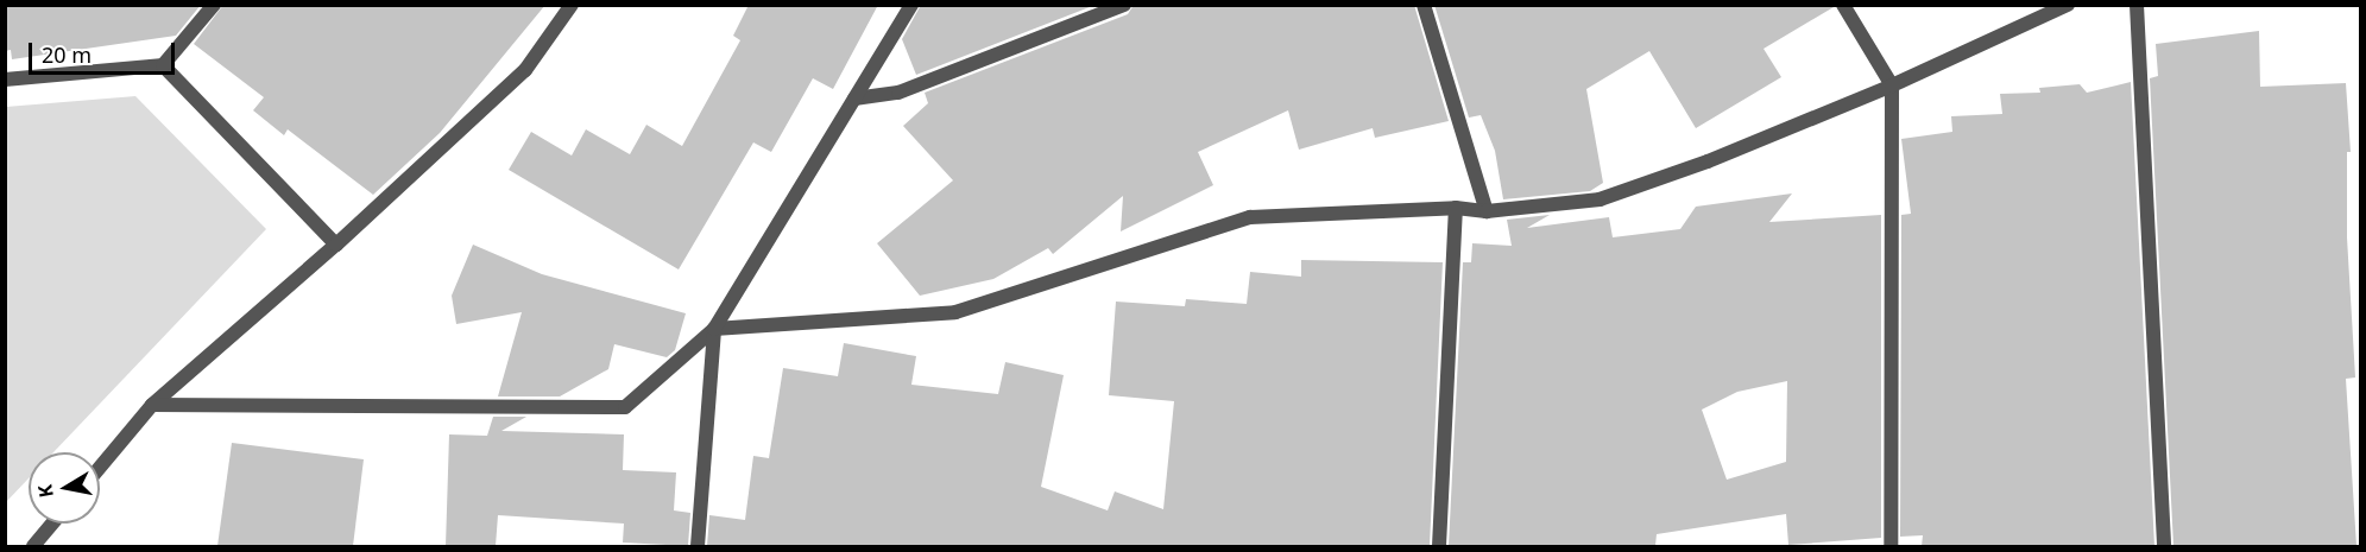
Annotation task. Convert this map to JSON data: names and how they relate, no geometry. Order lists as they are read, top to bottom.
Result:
{
  "scale_bar": "20 m",
  "north": "left"
}
